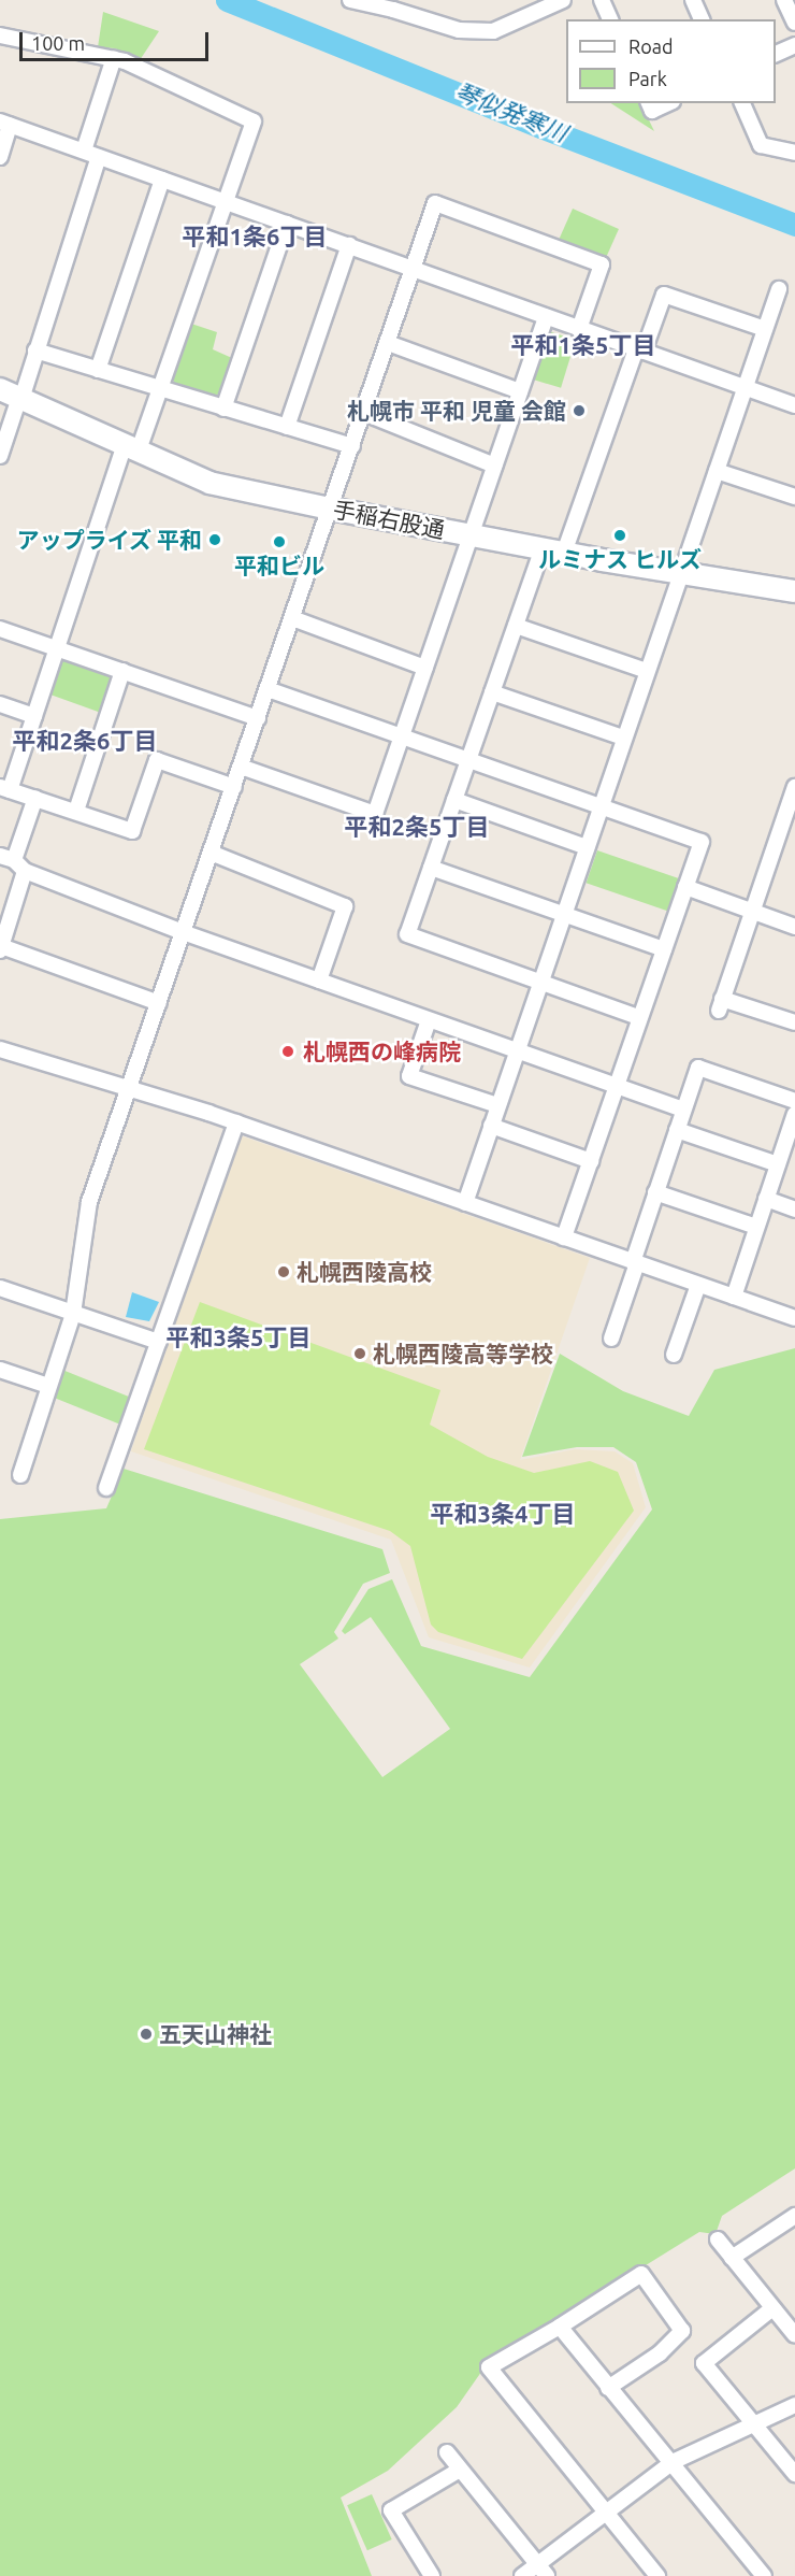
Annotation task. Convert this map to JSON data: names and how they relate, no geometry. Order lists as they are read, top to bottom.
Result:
{
  "streets": {
    "street": ["手稲右股通"]
  },
  "districts": [
    "平和1条6丁目",
    "平和1条5丁目",
    "平和2条6丁目",
    "平和2条5丁目",
    "平和3条5丁目",
    "平和3条4丁目"
  ],
  "water": ["琴似発寒川"],
  "places": [
    "札幌市 平和 児童 会館",
    "ルミナス ヒルズ",
    "アップライズ 平和",
    "平和ビル",
    "札幌西の峰病院",
    "札幌西陵高校",
    "札幌西陵高等学校",
    "五天山神社"
  ],
  "legend": ["Road", "Park"],
  "scale_bar": "100 m"
}
